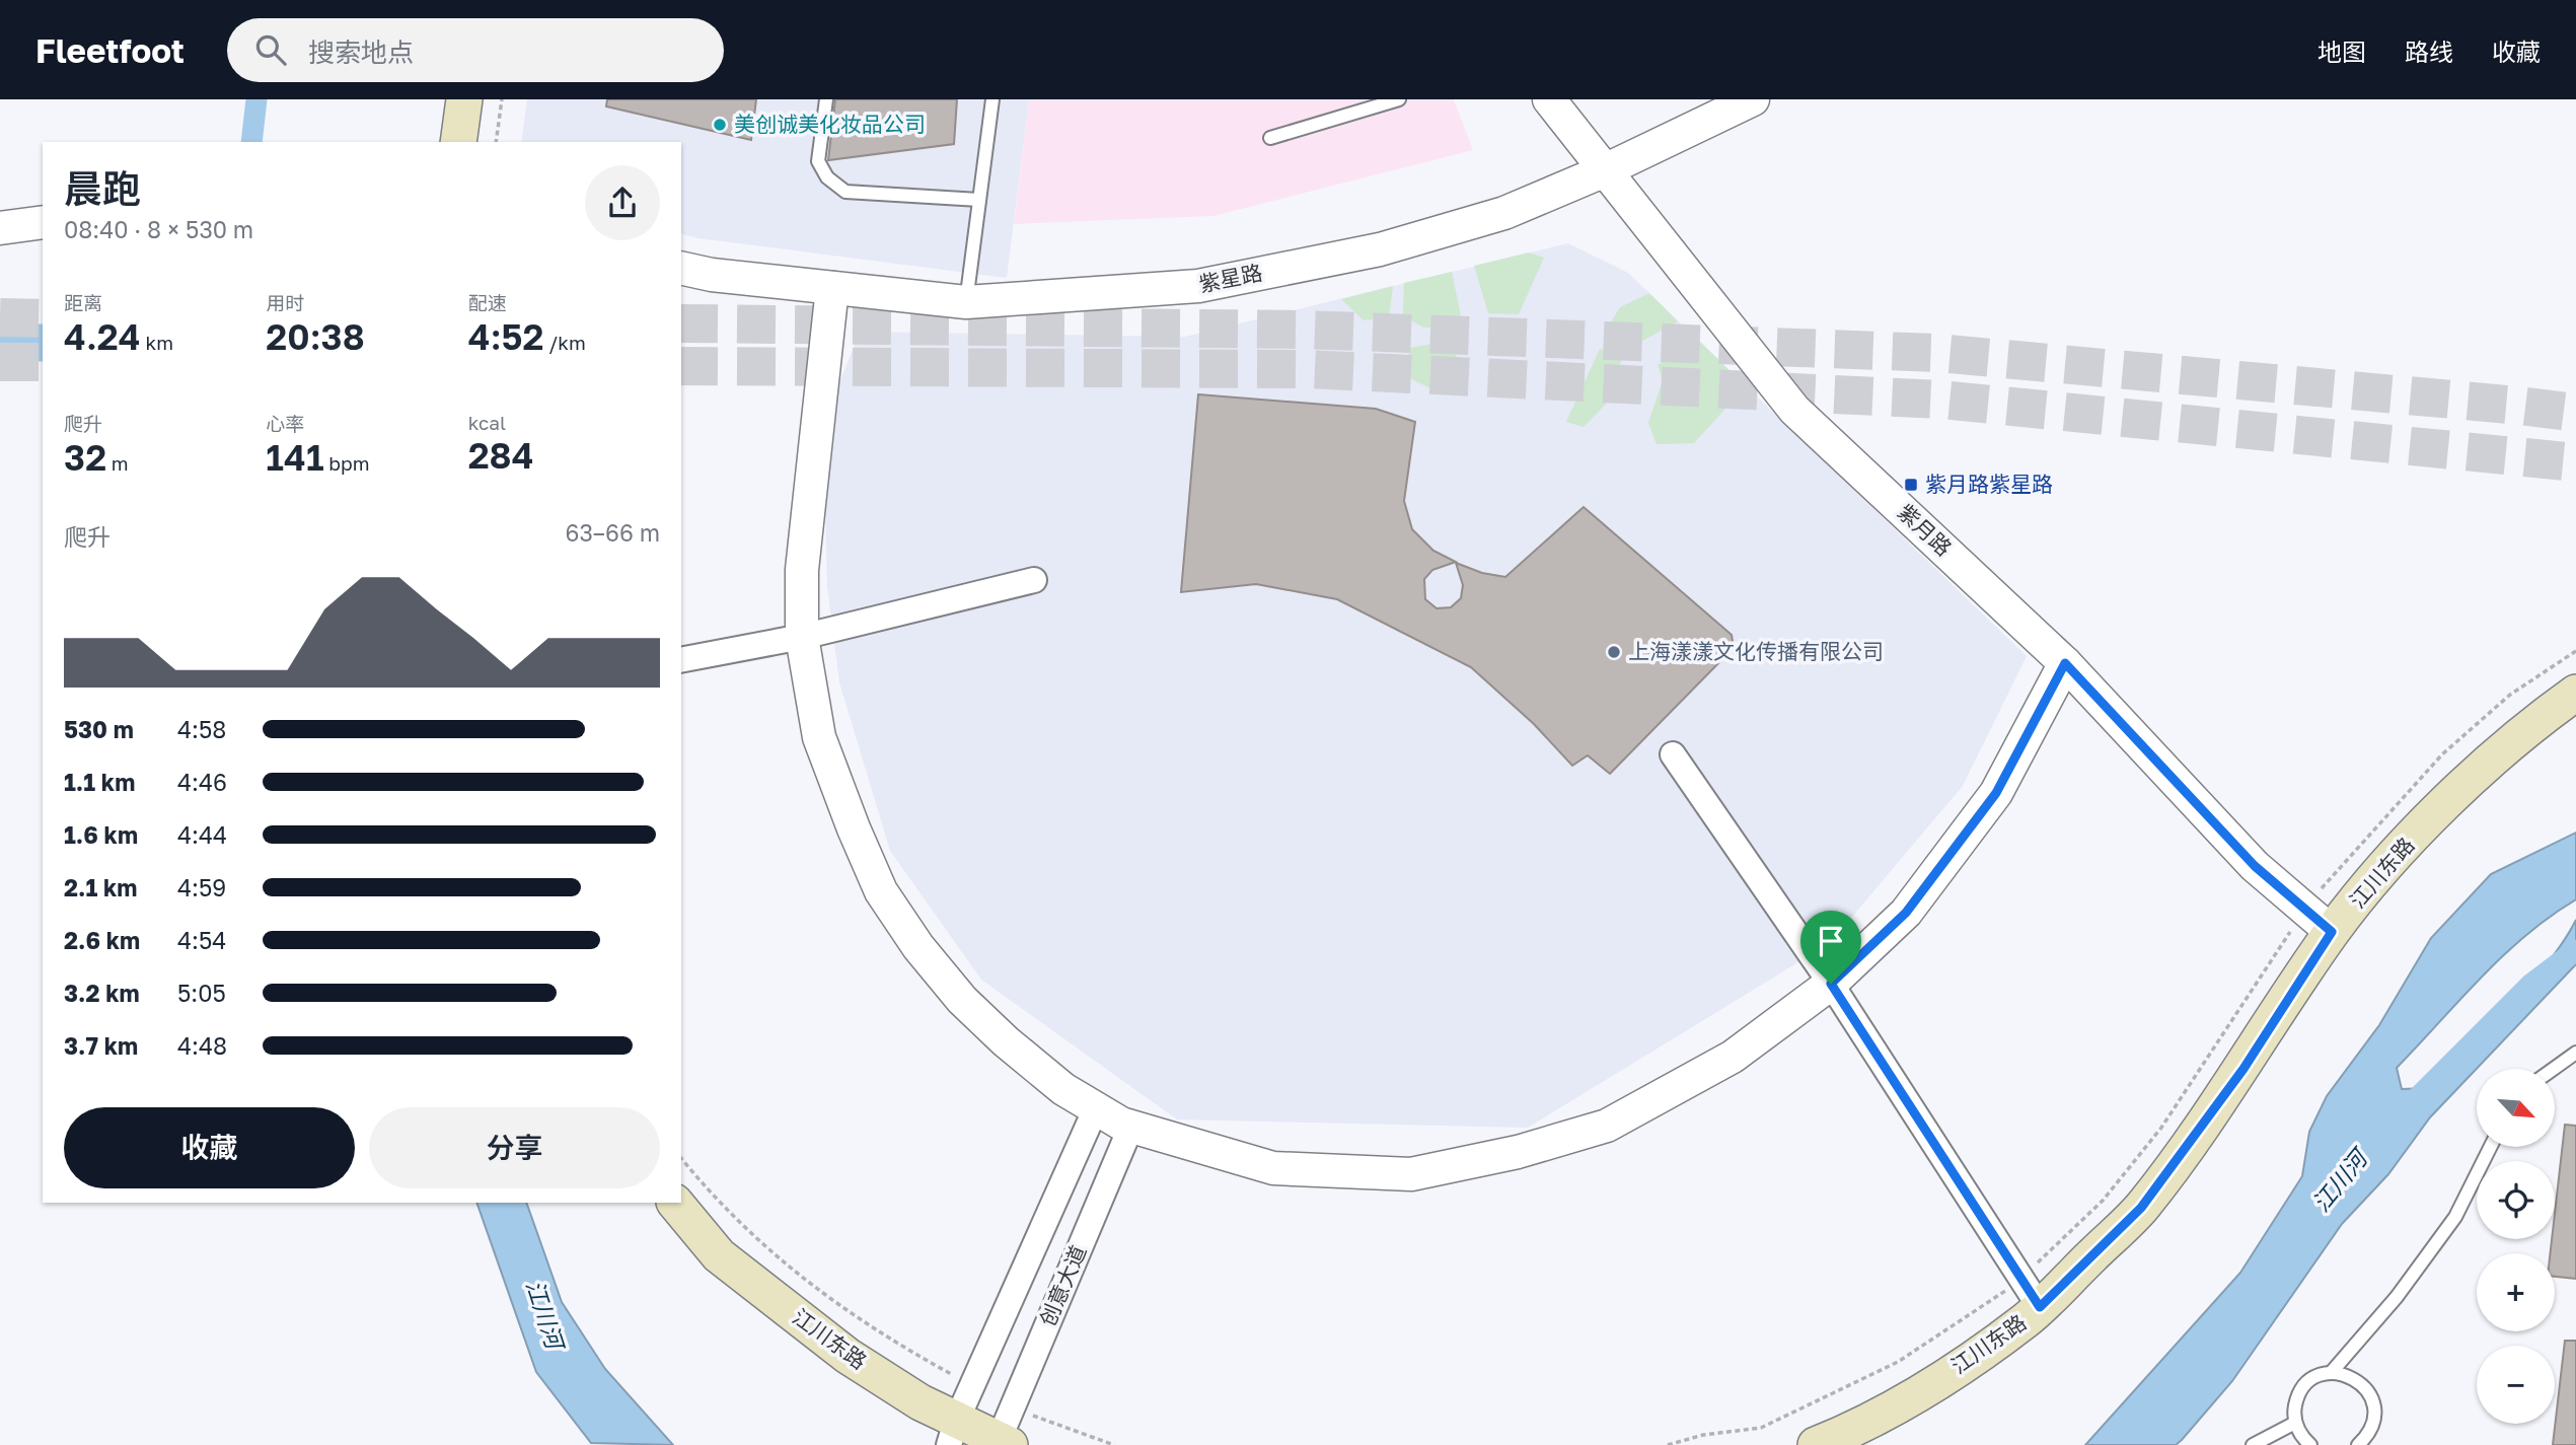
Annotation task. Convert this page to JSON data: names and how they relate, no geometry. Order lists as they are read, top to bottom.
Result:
{
  "streets": {
    "main road": ["江川东路"],
    "street": ["紫星路", "紫月路", "创意大道"]
  },
  "crossings": [
    ["紫星路", "紫月路"],
    ["紫月路", "江川东路"],
    ["江川东路", "创意大道"]
  ],
  "water": ["江川河"],
  "places": {
    "other": ["美创诚美化妆品公司", "上海漾漾文化传播有限公司"],
    "transit": ["紫月路紫星路"]
  },
  "north": "bottom right",
  "page": {
    "header": "Fleetfoot",
    "search": "搜索地点",
    "nav": ["地图", "路线", "收藏"],
    "heading": ["晨跑", "08:40 · 8 × 530 m"],
    "stats": [
      ["距离", "4.24 km"],
      ["用时", "20:38"],
      ["配速", "4:52 /km"],
      ["爬升", "32 m"],
      ["心率", "141 bpm"],
      ["kcal", "284"]
    ],
    "chart": ["爬升", "63–66 m"],
    "list": [
      {
        "name": "530 m",
        "note": "4:58"
      },
      {
        "name": "1.1 km",
        "note": "4:46"
      },
      {
        "name": "1.6 km",
        "note": "4:44"
      },
      {
        "name": "2.1 km",
        "note": "4:59"
      },
      {
        "name": "2.6 km",
        "note": "4:54"
      },
      {
        "name": "3.2 km",
        "note": "5:05"
      },
      {
        "name": "3.7 km",
        "note": "4:48"
      }
    ],
    "map_buttons": ["+", "−"],
    "buttons": ["收藏", "分享"]
  }
}
